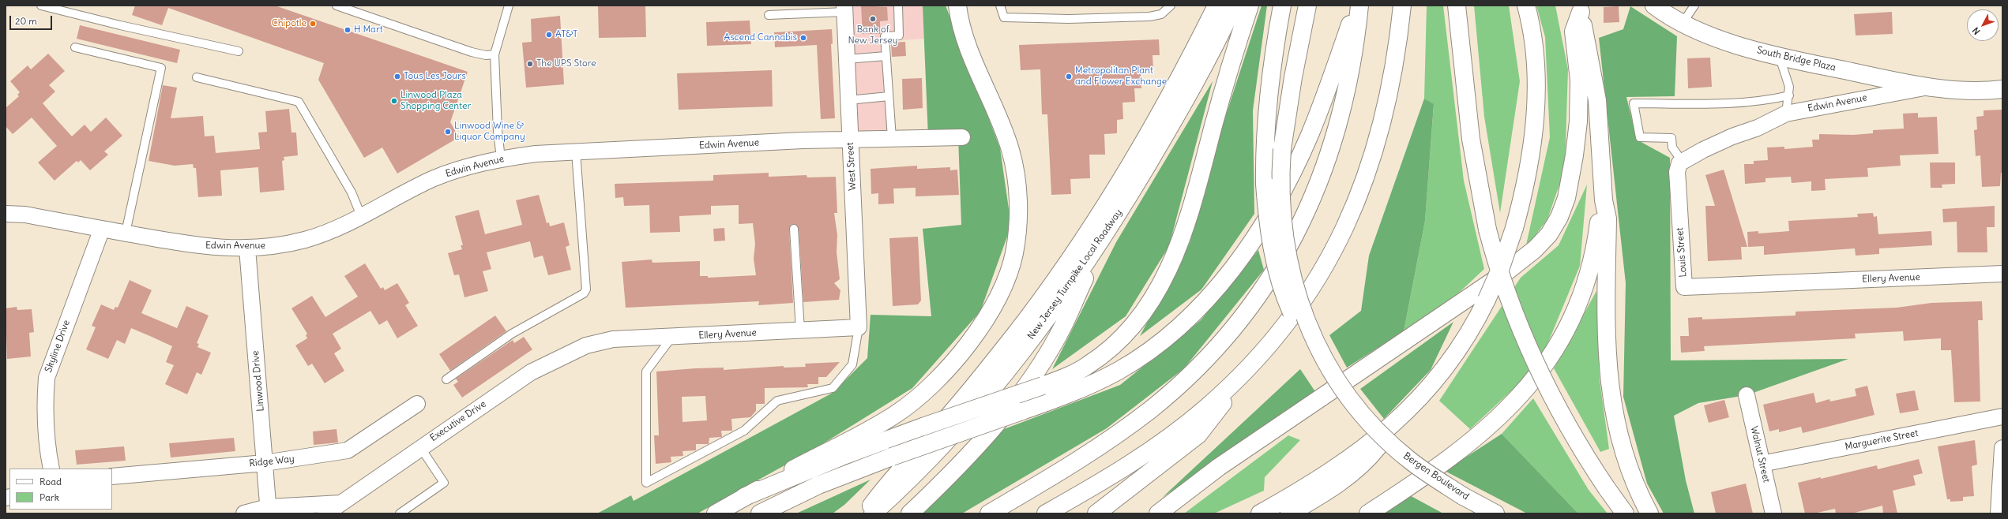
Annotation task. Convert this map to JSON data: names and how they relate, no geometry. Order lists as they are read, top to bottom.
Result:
{
  "streets": {
    "main road": [
      "South Bridge Plaza",
      "Edwin Avenue",
      "New Jersey Turnpike Local Roadway",
      "Bergen Boulevard"
    ],
    "street": [
      "West Street",
      "Louis Street",
      "Ellery Avenue",
      "Skyline Drive",
      "Linwood Drive",
      "Executive Drive",
      "Marguerite Street",
      "Walnut Street",
      "Ridge Way"
    ]
  },
  "crossings": [
    ["South Bridge Plaza", "Edwin Avenue"],
    ["Edwin Avenue", "West Street"],
    ["Edwin Avenue", "Louis Street"],
    ["Edwin Avenue", "Skyline Drive"],
    ["Edwin Avenue", "Linwood Drive"],
    ["West Street", "Ellery Avenue"],
    ["Louis Street", "Ellery Avenue"],
    ["Ellery Avenue", "Executive Drive"],
    ["Linwood Drive", "Ridge Way"],
    ["Marguerite Street", "Walnut Street"]
  ],
  "places": [
    "Bank of New Jersey",
    "Chipotle",
    "H Mart",
    "AT&T",
    "Ascend Cannabis",
    "The UPS Store",
    "Tous Les Jours",
    "Metropolitan Plant and Flower Exchange",
    "Linwood Plaza Shopping Center",
    "Linwood Wine & Liquor Company"
  ],
  "legend": ["Road", "Park"],
  "scale_bar": "20 m",
  "north": "bottom left"
}
